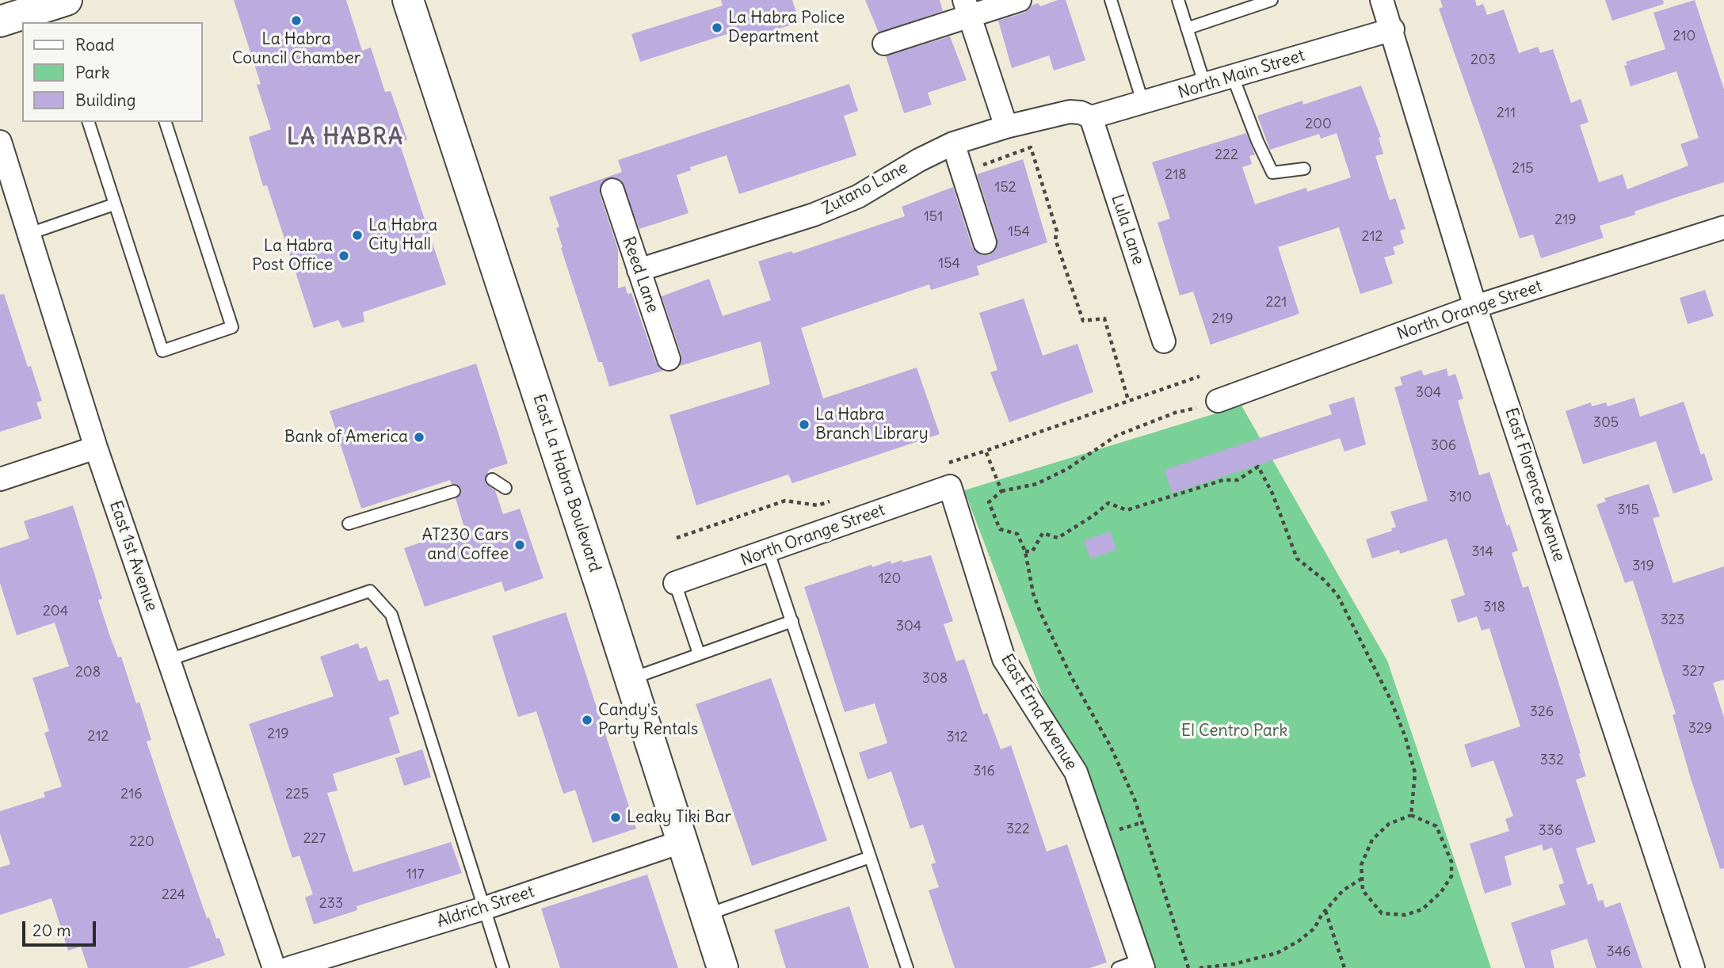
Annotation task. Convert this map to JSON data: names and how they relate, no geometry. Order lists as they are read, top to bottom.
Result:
{
  "streets": {
    "main road": ["East La Habra Boulevard"],
    "street": [
      "North Main Street",
      "Zutano Lane",
      "Lula Lane",
      "Reed Lane",
      "North Orange Street",
      "East Florence Avenue",
      "East 1st Avenue",
      "East Erna Avenue",
      "Aldrich Street"
    ]
  },
  "crossings": [
    ["North Main Street", "Zutano Lane"],
    ["North Main Street", "Lula Lane"],
    ["North Main Street", "East Florence Avenue"],
    ["Zutano Lane", "Lula Lane"],
    ["Zutano Lane", "Reed Lane"],
    ["North Orange Street", "East Florence Avenue"],
    ["North Orange Street", "East Erna Avenue"],
    ["East La Habra Boulevard", "Aldrich Street"]
  ],
  "districts": ["LA HABRA"],
  "parks": ["El Centro Park"],
  "places": [
    "La Habra Council Chamber",
    "La Habra Police Department",
    "La Habra City Hall",
    "La Habra Post Office",
    "La Habra Branch Library",
    "Bank of America",
    "AT230 Cars and Coffee",
    "Candy's Party Rentals",
    "Leaky Tiki Bar"
  ],
  "house_numbers": [
    "210",
    "203",
    "211",
    "200",
    "222",
    "215",
    "218",
    "152",
    "151",
    "219",
    "154",
    "212",
    "154",
    "221",
    "219",
    "304",
    "305",
    "306",
    "310",
    "315",
    "314",
    "319",
    "120",
    "318",
    "204",
    "323",
    "304",
    "327",
    "208",
    "308",
    "326",
    "329",
    "219",
    "212",
    "312",
    "332",
    "316",
    "216",
    "225",
    "322",
    "336",
    "227",
    "220",
    "117",
    "224",
    "233",
    "346"
  ],
  "legend": ["Road", "Park", "Building"],
  "scale_bar": "20 m"
}
